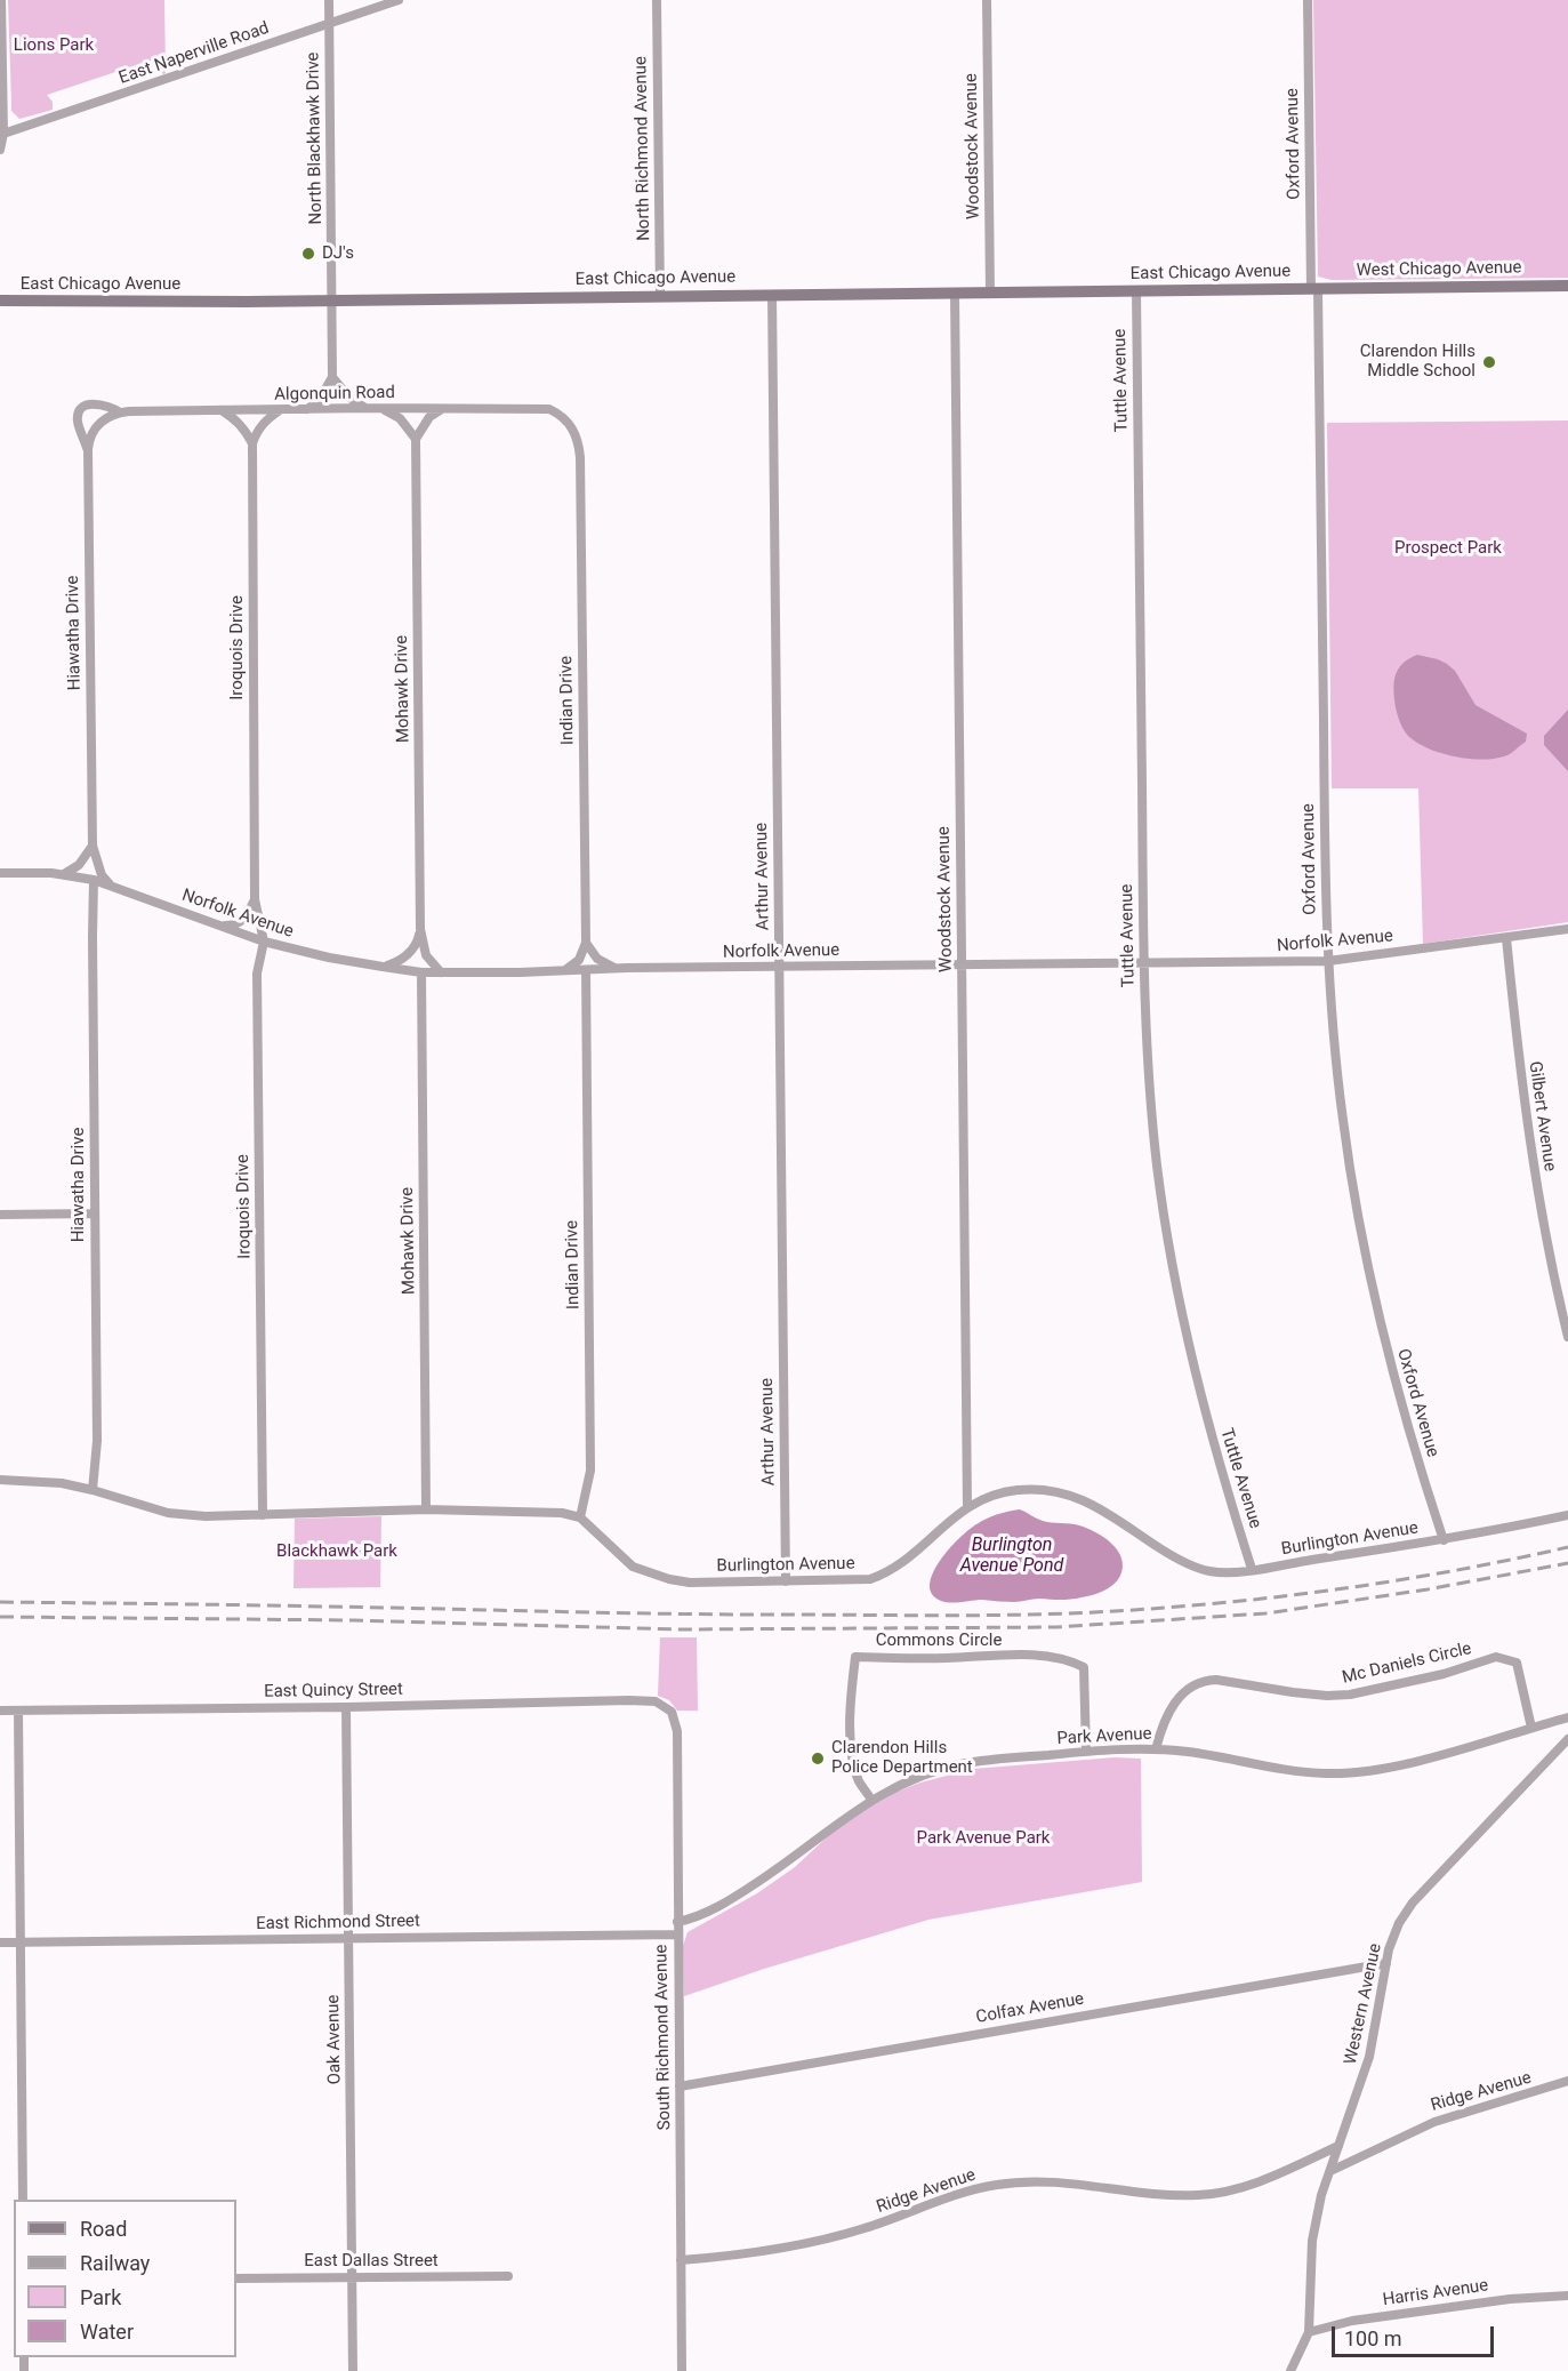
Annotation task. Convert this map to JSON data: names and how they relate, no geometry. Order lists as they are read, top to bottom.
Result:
{
  "streets": {
    "main road": ["West Chicago Avenue", "East Chicago Avenue"],
    "street": [
      "East Naperville Road",
      "North Blackhawk Drive",
      "Oxford Avenue",
      "Woodstock Avenue",
      "North Richmond Avenue",
      "Tuttle Avenue",
      "Algonquin Road",
      "Hiawatha Drive",
      "Iroquois Drive",
      "Mohawk Drive",
      "Indian Drive",
      "Arthur Avenue",
      "Norfolk Avenue",
      "Gilbert Avenue",
      "Burlington Avenue",
      "Commons Circle",
      "Mc Daniels Circle",
      "East Quincy Street",
      "Park Avenue",
      "East Richmond Street",
      "Western Avenue",
      "Colfax Avenue",
      "South Richmond Avenue",
      "Oak Avenue",
      "Ridge Avenue",
      "East Dallas Street",
      "Harris Avenue"
    ]
  },
  "crossings": [
    ["East Naperville Road", "North Blackhawk Drive"],
    ["North Blackhawk Drive", "East Chicago Avenue"],
    ["Oxford Avenue", "West Chicago Avenue"],
    ["Oxford Avenue", "East Chicago Avenue"],
    ["Oxford Avenue", "Norfolk Avenue"],
    ["Oxford Avenue", "Burlington Avenue"],
    ["Woodstock Avenue", "East Chicago Avenue"],
    ["Woodstock Avenue", "Norfolk Avenue"],
    ["Woodstock Avenue", "Burlington Avenue"],
    ["North Richmond Avenue", "East Chicago Avenue"],
    ["West Chicago Avenue", "East Chicago Avenue"],
    ["East Chicago Avenue", "Tuttle Avenue"],
    ["East Chicago Avenue", "Arthur Avenue"],
    ["Tuttle Avenue", "Norfolk Avenue"],
    ["Tuttle Avenue", "Burlington Avenue"],
    ["Algonquin Road", "Hiawatha Drive"],
    ["Algonquin Road", "Indian Drive"],
    ["Hiawatha Drive", "Norfolk Avenue"],
    ["Iroquois Drive", "Norfolk Avenue"],
    ["Mohawk Drive", "Norfolk Avenue"],
    ["Indian Drive", "Norfolk Avenue"],
    ["Indian Drive", "Burlington Avenue"],
    ["Arthur Avenue", "Norfolk Avenue"],
    ["Arthur Avenue", "Burlington Avenue"],
    ["Norfolk Avenue", "Gilbert Avenue"],
    ["Commons Circle", "Park Avenue"],
    ["Mc Daniels Circle", "Park Avenue"],
    ["East Quincy Street", "South Richmond Avenue"],
    ["East Quincy Street", "Oak Avenue"],
    ["Park Avenue", "South Richmond Avenue"],
    ["East Richmond Street", "South Richmond Avenue"],
    ["East Richmond Street", "Oak Avenue"],
    ["Western Avenue", "Colfax Avenue"],
    ["Western Avenue", "Ridge Avenue"],
    ["Western Avenue", "Harris Avenue"],
    ["Colfax Avenue", "South Richmond Avenue"],
    ["South Richmond Avenue", "Ridge Avenue"],
    ["Oak Avenue", "East Dallas Street"]
  ],
  "water": ["Burlington Avenue Pond"],
  "parks": [
    "Lions Park",
    "Prospect Park",
    "Blackhawk Park",
    "Park Avenue Park"
  ],
  "places": ["DJ's", "Clarendon Hills Middle School", "Clarendon Hills Police Department"],
  "legend": [
    "Road",
    "Railway",
    "Park",
    "Water"
  ],
  "scale_bar": "100 m"
}
